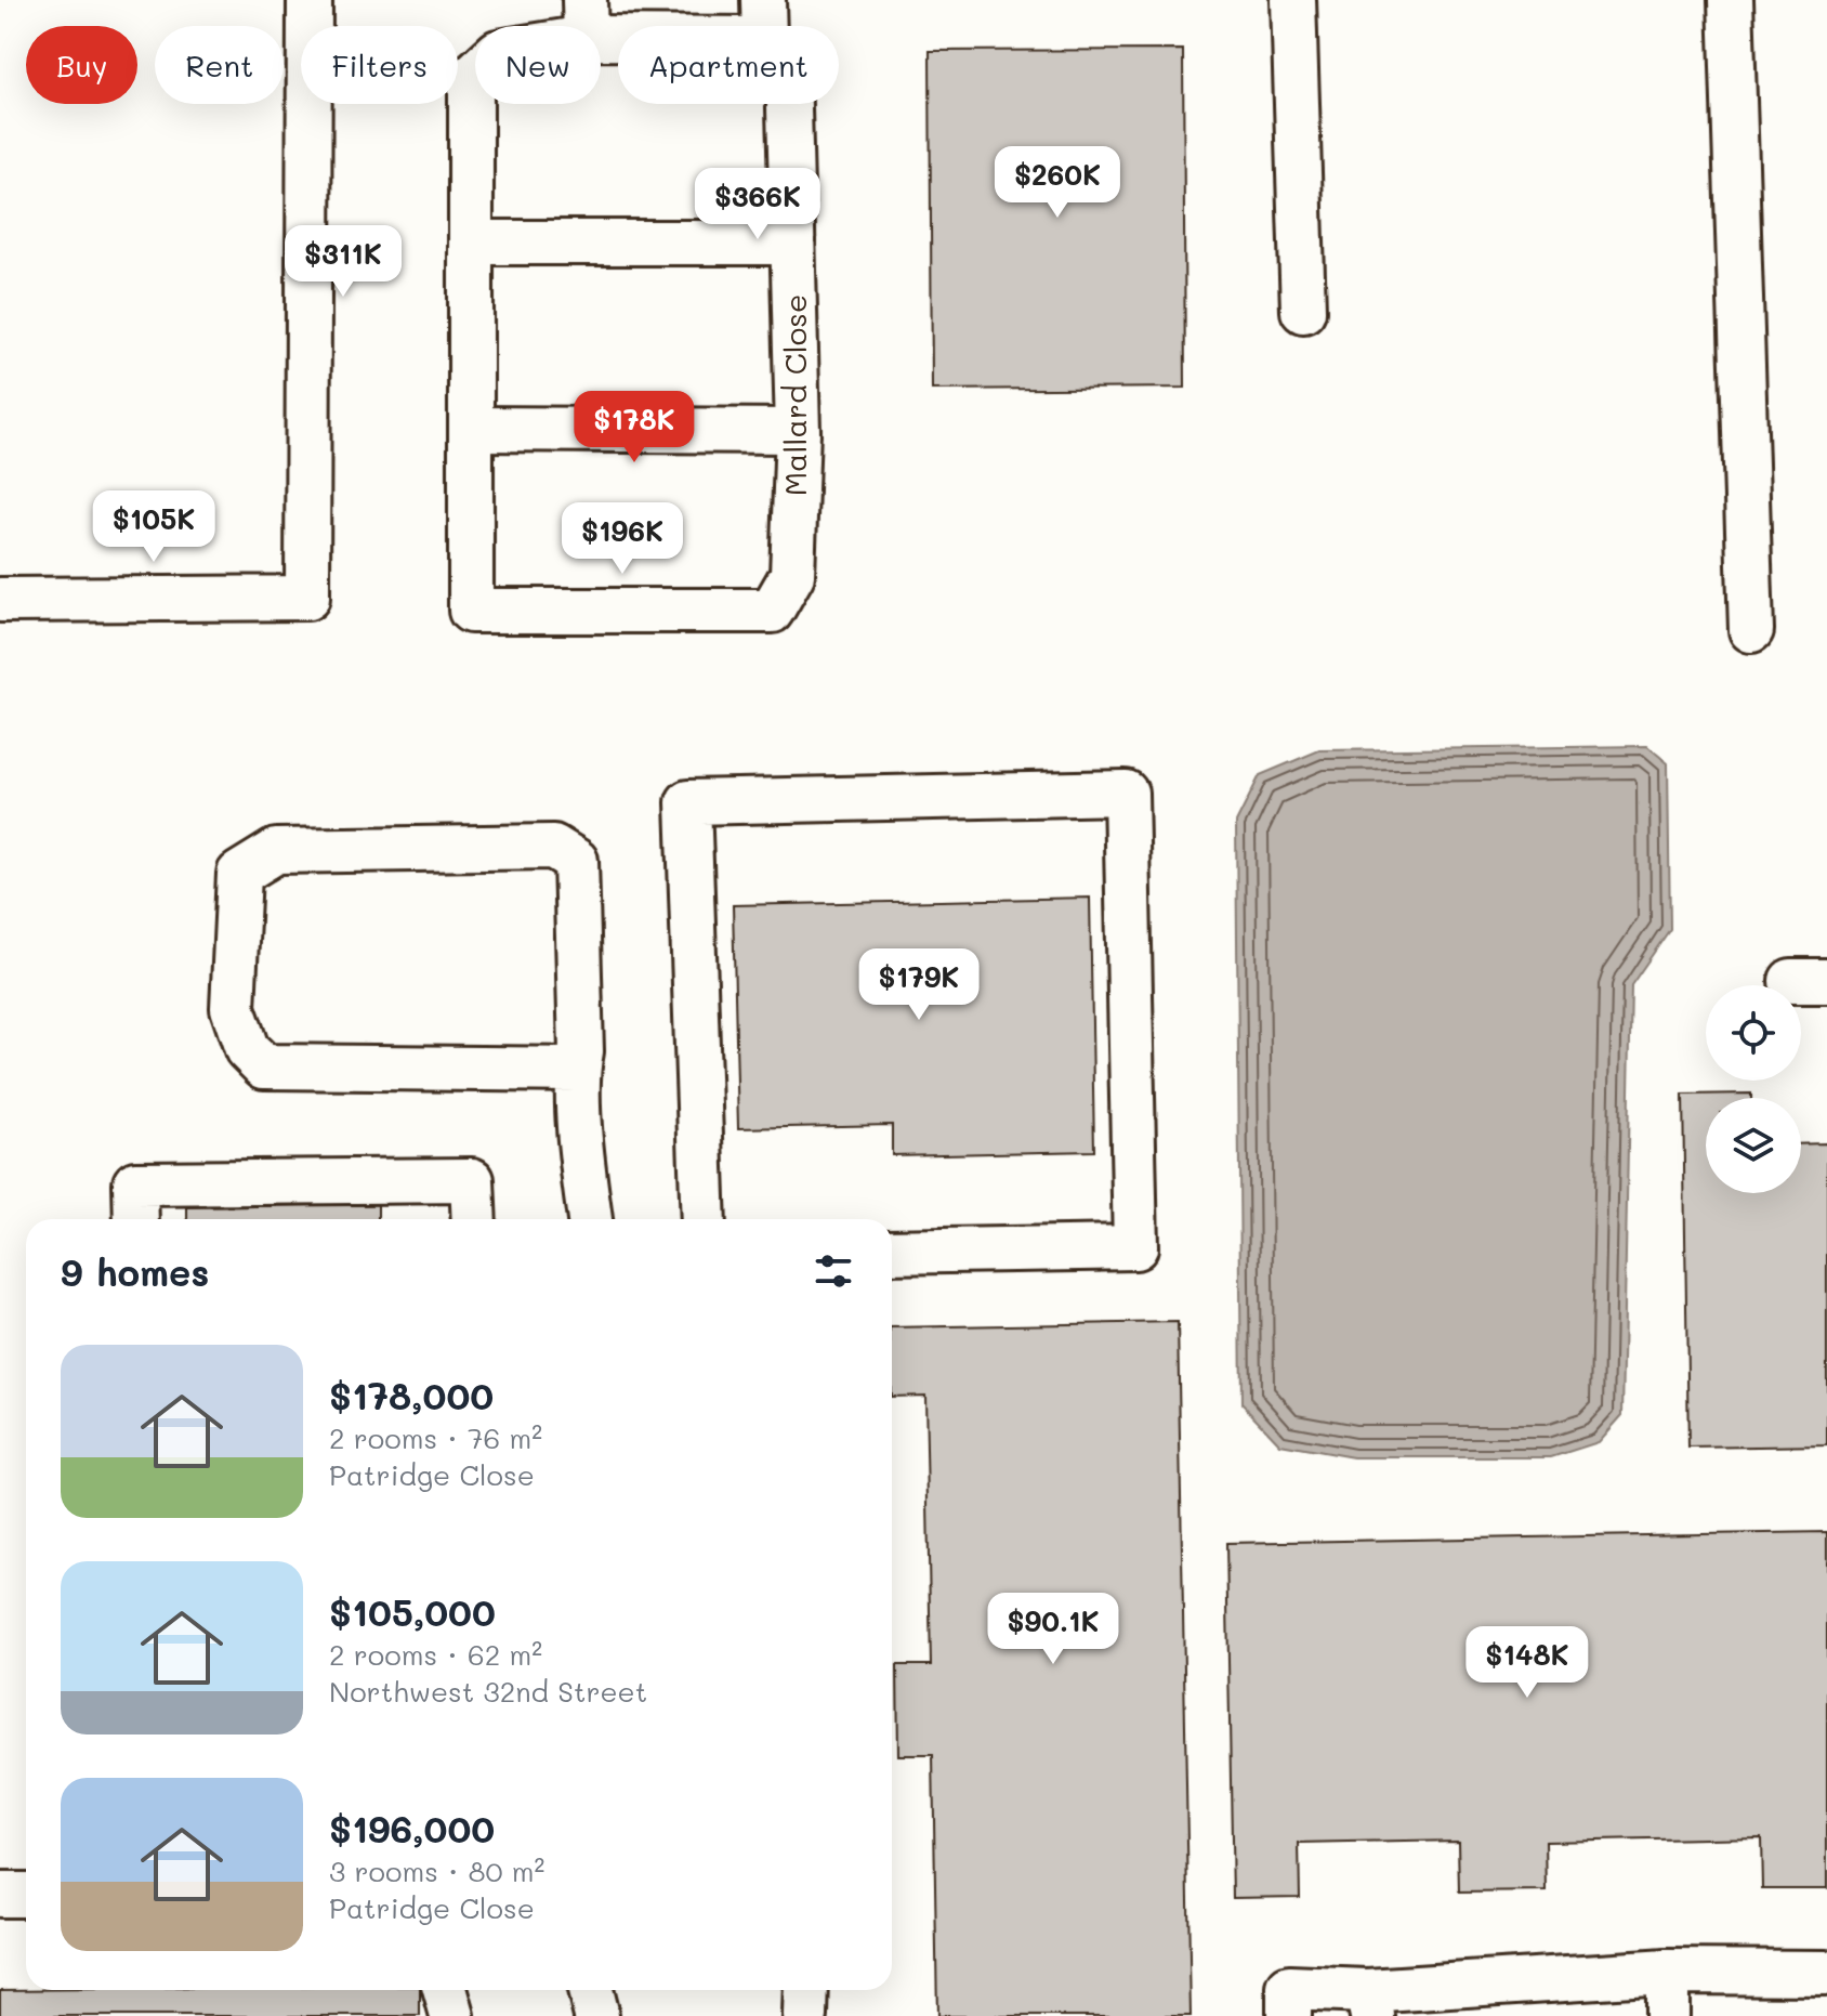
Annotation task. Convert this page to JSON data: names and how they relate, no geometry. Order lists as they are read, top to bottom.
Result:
{
  "streets": {
    "street": ["Mallard Close"]
  },
  "page": {
    "chip": [
      "Buy",
      "Rent",
      "Filters",
      "New",
      "Apartment"
    ],
    "price": [
      "$260K",
      "$366K",
      "$311K",
      "$178K",
      "$105K",
      "$196K",
      "$179K",
      "$90.1K",
      "$148K"
    ],
    "heading": "9 homes",
    "list": [
      {
        "name": "$178,000",
        "note": "2 rooms · 76 m² · Patridge Close"
      },
      {
        "name": "$105,000",
        "note": "2 rooms · 62 m² · Northwest 32nd Street"
      },
      {
        "name": "$196,000",
        "note": "3 rooms · 80 m² · Patridge Close"
      }
    ]
  }
}
